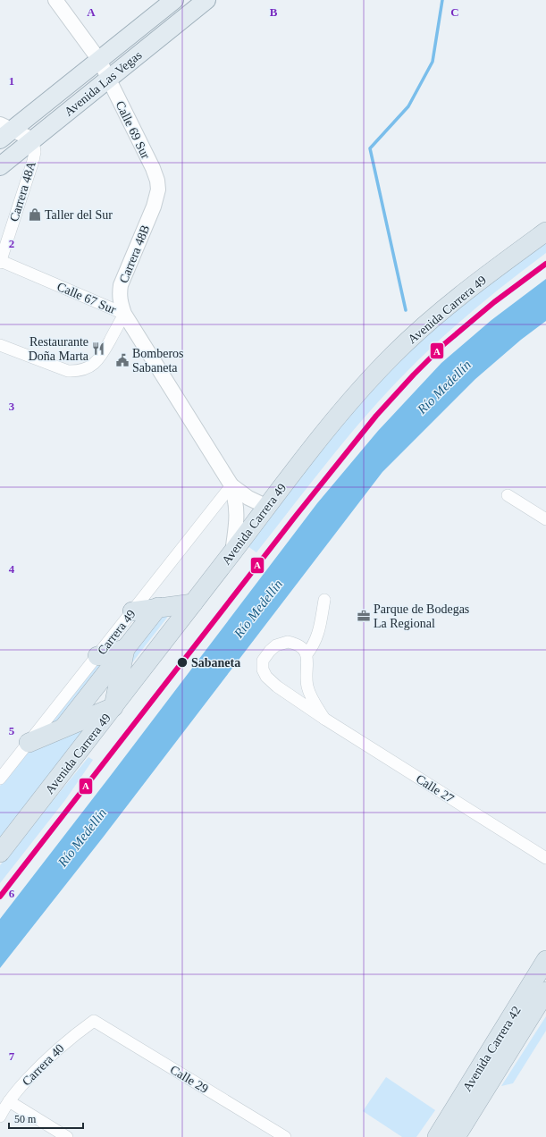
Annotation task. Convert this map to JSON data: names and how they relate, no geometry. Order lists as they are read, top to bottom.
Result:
{
  "streets": {
    "highway": ["Avenida Carrera 49", "Avenida Carrera 42"],
    "main road": ["Avenida Las Vegas"],
    "street": [
      "Calle 69 Sur",
      "Carrera 48A",
      "Carrera 48B",
      "Calle 67 Sur",
      "Carrera 49",
      "Calle 27",
      "Carrera 40",
      "Calle 29"
    ]
  },
  "crossings": [
    ["Avenida Las Vegas", "Calle 69 Sur"],
    ["Avenida Las Vegas", "Carrera 48A"],
    ["Calle 69 Sur", "Carrera 48B"],
    ["Carrera 48A", "Calle 67 Sur"],
    ["Carrera 48B", "Calle 67 Sur"],
    ["Calle 67 Sur", "Avenida Carrera 49"],
    ["Calle 67 Sur", "Carrera 49"],
    ["Carrera 40", "Calle 29"]
  ],
  "water": ["Río Medellín"],
  "places": {
    "shop": ["Taller del Sur"],
    "restaurant": ["Restaurante Doña Marta"],
    "public building": ["Bomberos Sabaneta"],
    "office": ["Parque de Bodegas La Regional"],
    "other": ["Sabaneta"]
  },
  "lines": ["transit line A"],
  "scale_bar": "50 m",
  "grid": {
    "columns": ["A", "B", "C"],
    "rows": [
      "1",
      "2",
      "3",
      "4",
      "5",
      "6",
      "7"
    ]
  }
}
